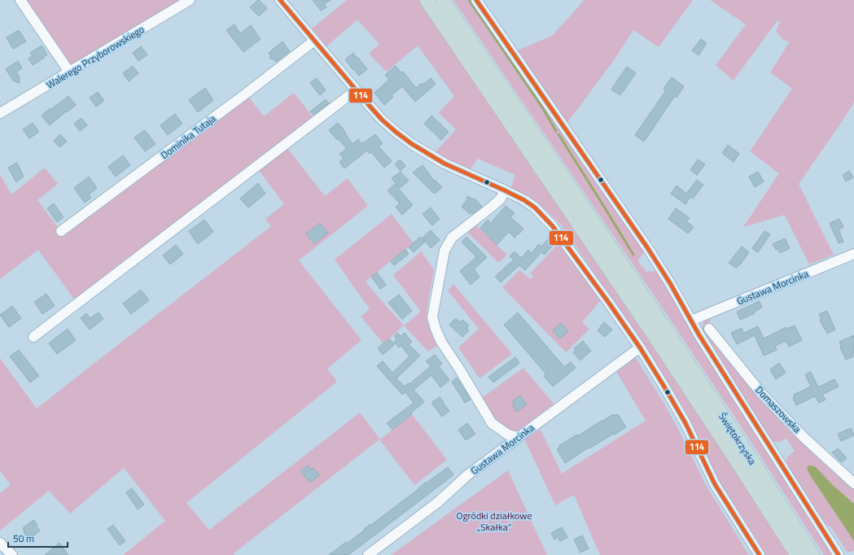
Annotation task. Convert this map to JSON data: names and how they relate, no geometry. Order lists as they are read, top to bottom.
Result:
{
  "streets": {
    "highway": ["Świętokrzyska"],
    "street": [
      "Walerego Przyborowskiego",
      "Dominika Tutaja",
      "Gustawa Morcinka",
      "Domaszowska"
    ]
  },
  "parks": ["Ogródki działkowe „Skałka”"],
  "lines": ["transit line 114"],
  "scale_bar": "50 m"
}
